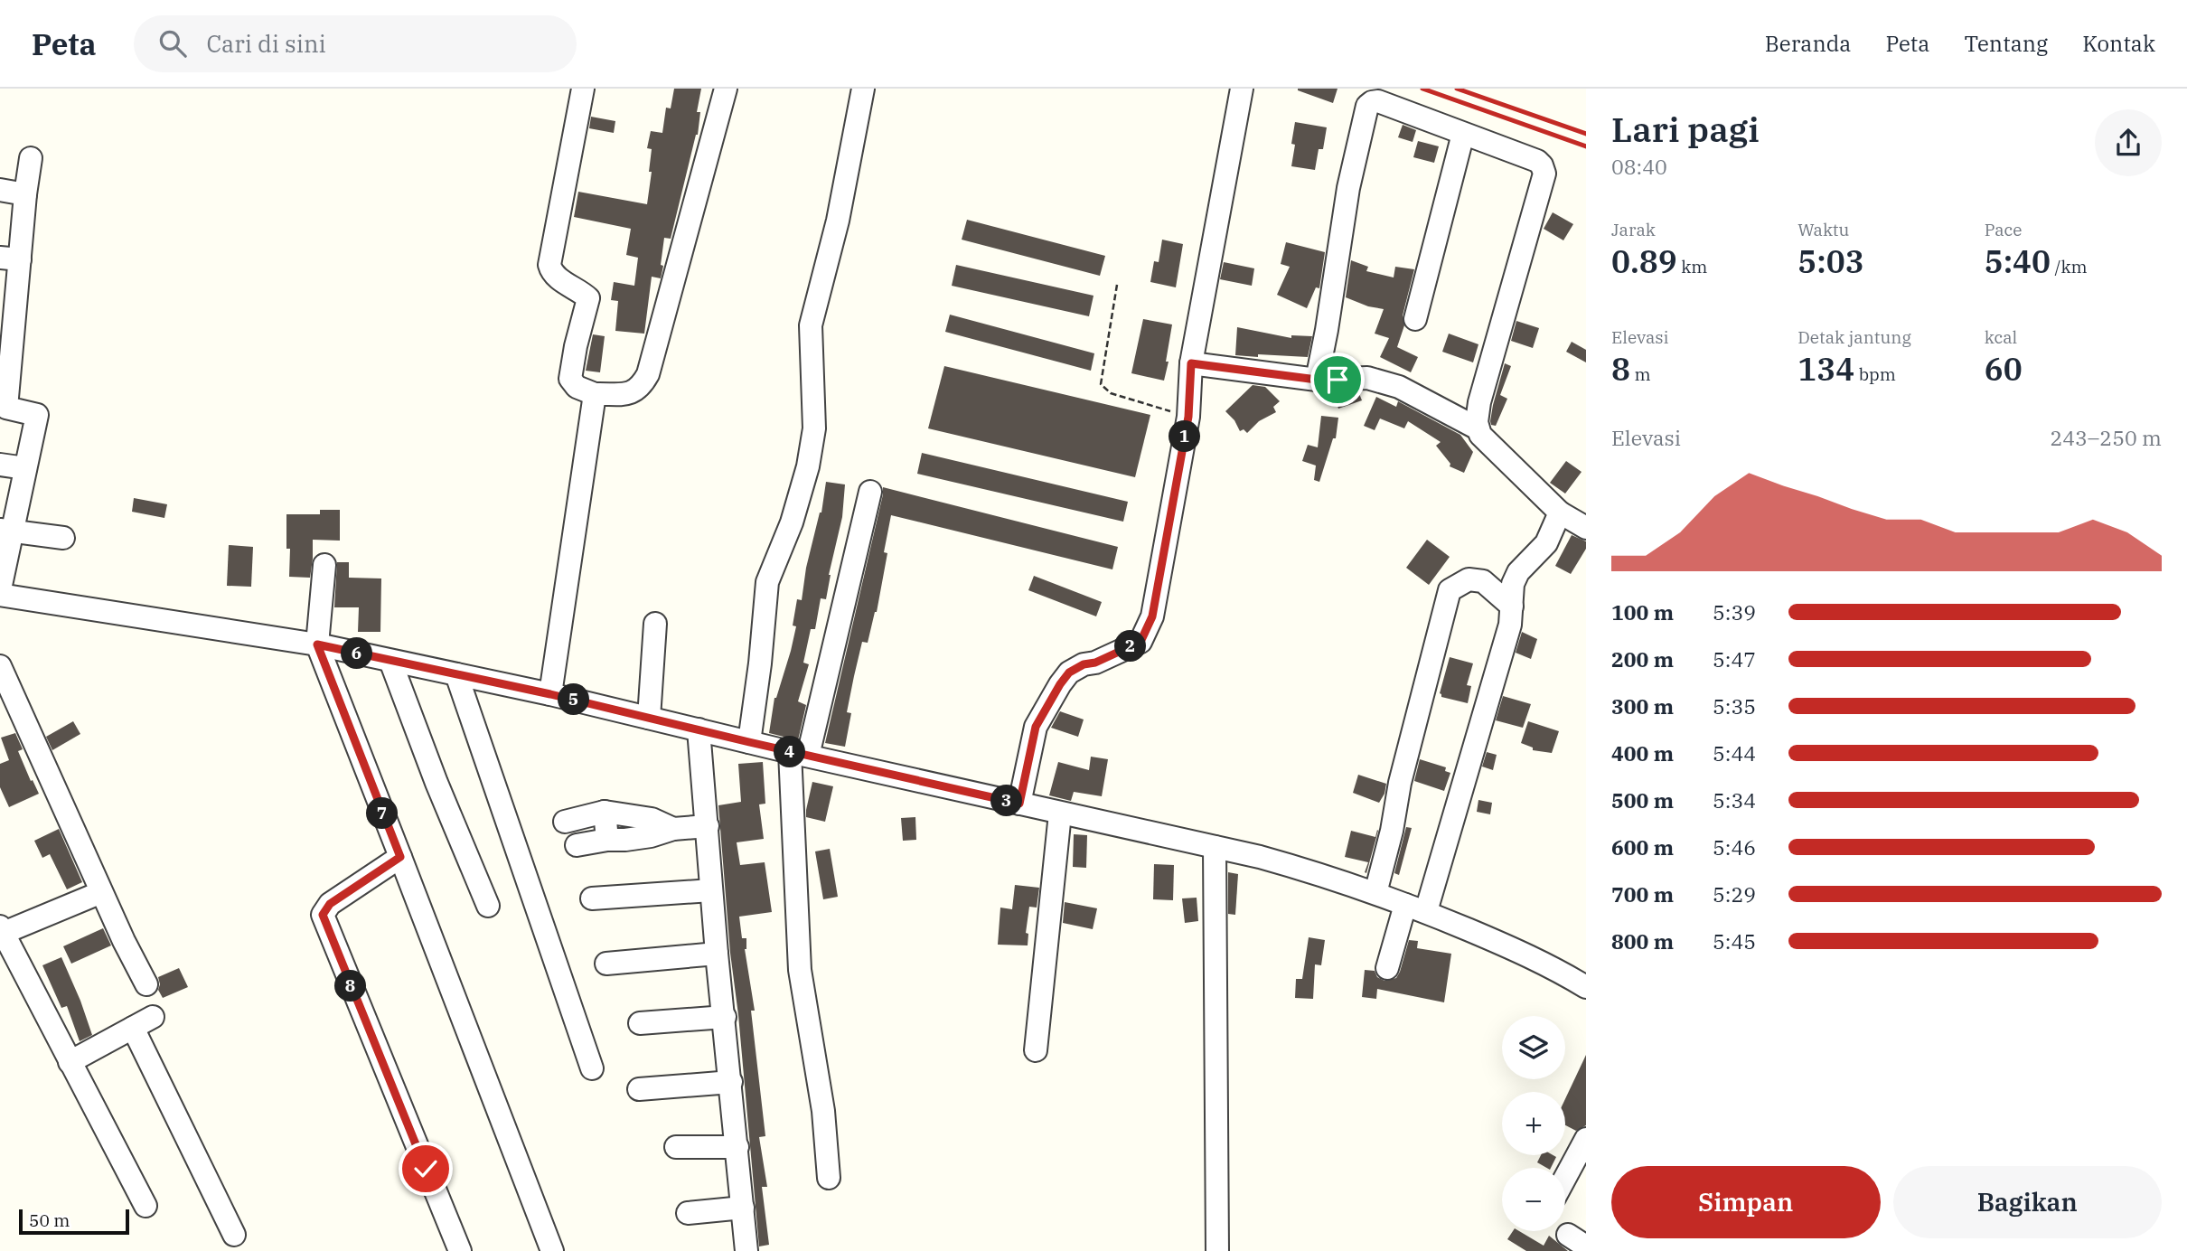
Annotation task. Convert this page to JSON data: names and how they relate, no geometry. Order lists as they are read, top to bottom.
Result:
{
  "scale_bar": "50 m",
  "page": {
    "header": "Peta",
    "search": "Cari di sini",
    "nav": [
      "Beranda",
      "Peta",
      "Tentang",
      "Kontak"
    ],
    "heading": ["Lari pagi", "08:40"],
    "stats": [
      ["Jarak", "0.89 km"],
      ["Waktu", "5:03"],
      ["Pace", "5:40 /km"],
      ["Elevasi", "8 m"],
      ["Detak jantung", "134 bpm"],
      ["kcal", "60"]
    ],
    "chart": ["Elevasi", "243–250 m"],
    "pins": [
      "1",
      "2",
      "6",
      "5",
      "4",
      "3",
      "7",
      "8"
    ],
    "list": [
      {
        "name": "100 m",
        "note": "5:39"
      },
      {
        "name": "200 m",
        "note": "5:47"
      },
      {
        "name": "300 m",
        "note": "5:35"
      },
      {
        "name": "400 m",
        "note": "5:44"
      },
      {
        "name": "500 m",
        "note": "5:34"
      },
      {
        "name": "600 m",
        "note": "5:46"
      },
      {
        "name": "700 m",
        "note": "5:29"
      },
      {
        "name": "800 m",
        "note": "5:45"
      }
    ],
    "map_buttons": ["+", "−"],
    "buttons": ["Simpan", "Bagikan"],
    "scale": "50 m"
  }
}
